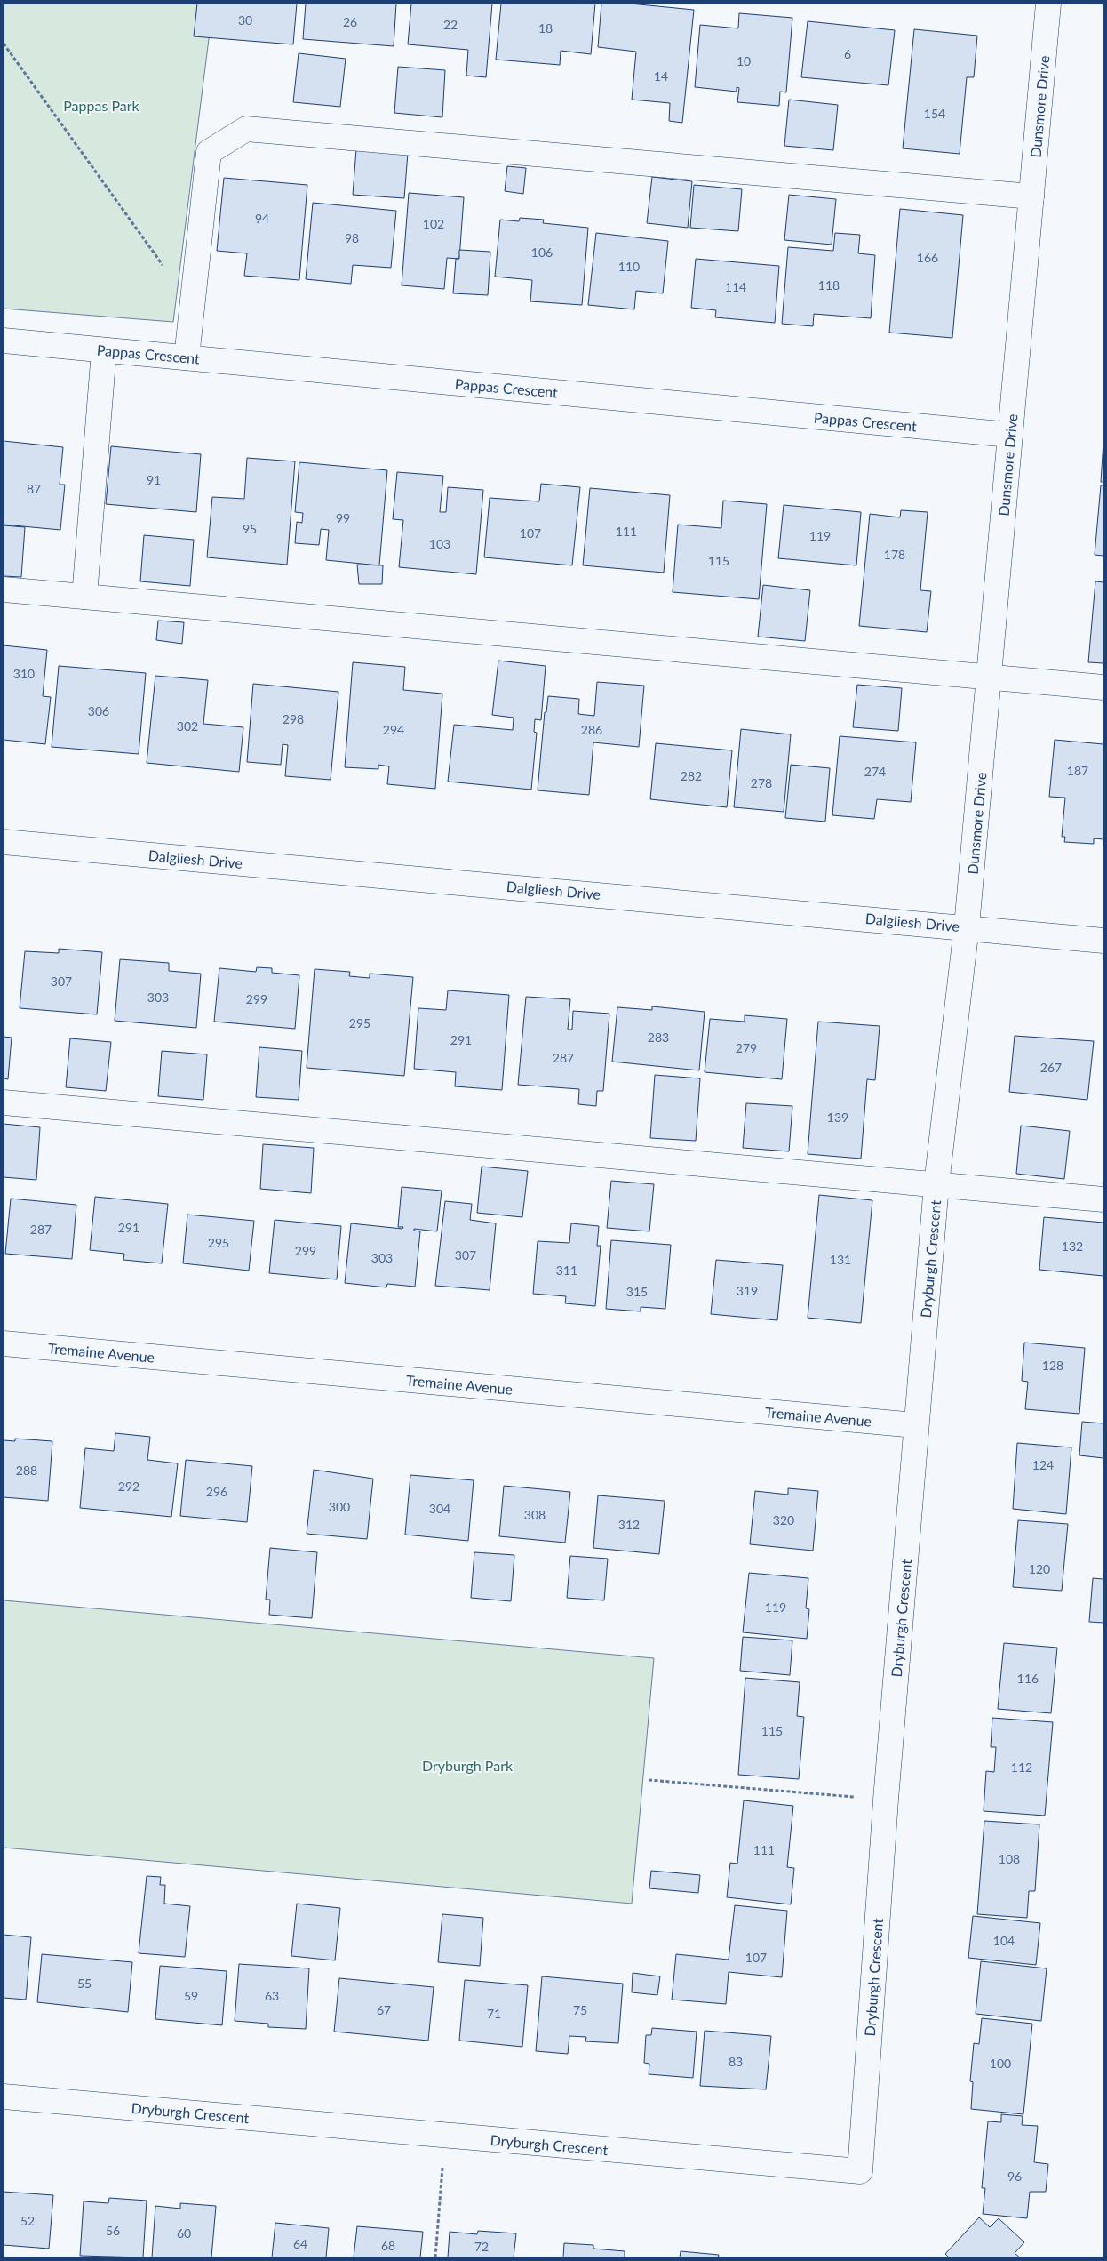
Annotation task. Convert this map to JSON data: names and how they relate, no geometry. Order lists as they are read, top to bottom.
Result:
{
  "streets": {
    "street": [
      "Dunsmore Drive",
      "Pappas Crescent",
      "Dalgliesh Drive",
      "Dryburgh Crescent",
      "Tremaine Avenue"
    ]
  },
  "crossings": [
    ["Dunsmore Drive", "Pappas Crescent"],
    ["Dunsmore Drive", "Dalgliesh Drive"],
    ["Dunsmore Drive", "Dryburgh Crescent"],
    ["Dalgliesh Drive", "Dryburgh Crescent"],
    ["Dryburgh Crescent", "Tremaine Avenue"]
  ],
  "parks": ["Pappas Park", "Dryburgh Park"],
  "house_numbers": [
    "30",
    "26",
    "22",
    "18",
    "6",
    "10",
    "14",
    "154",
    "94",
    "102",
    "98",
    "106",
    "166",
    "110",
    "118",
    "114",
    "91",
    "87",
    "99",
    "95",
    "111",
    "107",
    "119",
    "103",
    "178",
    "115",
    "310",
    "306",
    "298",
    "302",
    "294",
    "286",
    "187",
    "274",
    "282",
    "278",
    "307",
    "303",
    "299",
    "295",
    "283",
    "291",
    "279",
    "287",
    "267",
    "139",
    "291",
    "287",
    "295",
    "132",
    "299",
    "307",
    "303",
    "131",
    "311",
    "319",
    "315",
    "128",
    "124",
    "288",
    "292",
    "296",
    "300",
    "304",
    "308",
    "320",
    "312",
    "120",
    "119",
    "116",
    "115",
    "112",
    "111",
    "108",
    "104",
    "107",
    "55",
    "59",
    "63",
    "67",
    "75",
    "71",
    "83",
    "100",
    "96",
    "52",
    "56",
    "60",
    "64",
    "68",
    "72"
  ]
}
